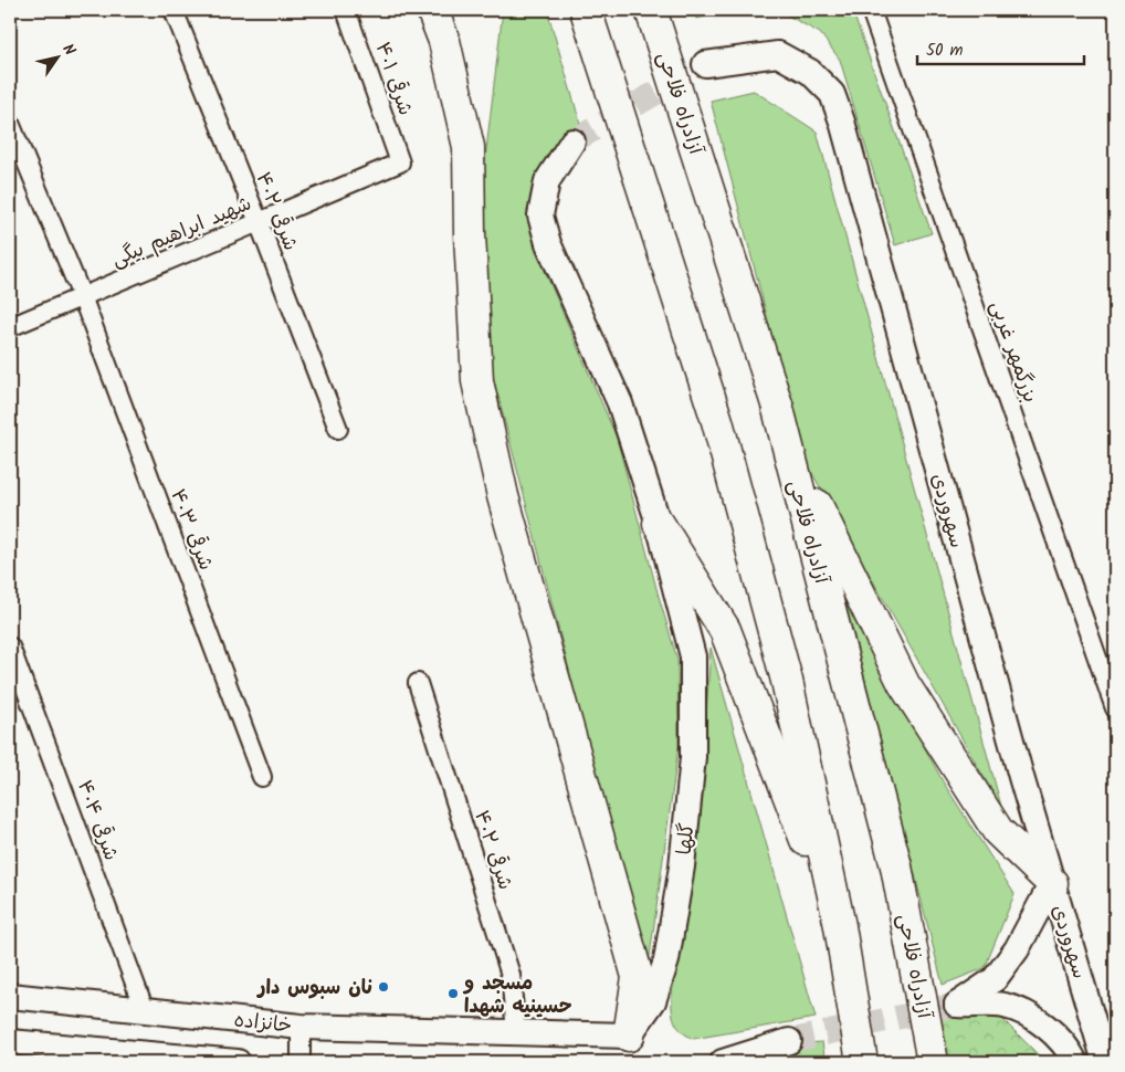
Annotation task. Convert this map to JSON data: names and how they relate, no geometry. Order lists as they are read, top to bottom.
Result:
{
  "streets": {
    "highway": ["آزادراه فلاحی"],
    "main road": ["سهروردی", "گلها", "خانزاده"],
    "street": [
      "۴۰۱ شرقی",
      "۴۰۲ شرقی",
      "شهید ابراهیم بیگی",
      "بزرگمهر غربی",
      "۴۰۳ شرقی",
      "۴۰۴ شرقی"
    ]
  },
  "crossings": [
    ["۴۰۱ شرقی", "شهید ابراهیم بیگی"],
    ["۴۰۲ شرقی", "شهید ابراهیم بیگی"],
    ["۴۰۲ شرقی", "خانزاده"],
    ["شهید ابراهیم بیگی", "۴۰۳ شرقی"],
    ["۴۰۴ شرقی", "خانزاده"]
  ],
  "places": ["نان سبوس دار", "مسجد و حسینیه شهدا"],
  "scale_bar": "50 m",
  "north": "top right"
}
